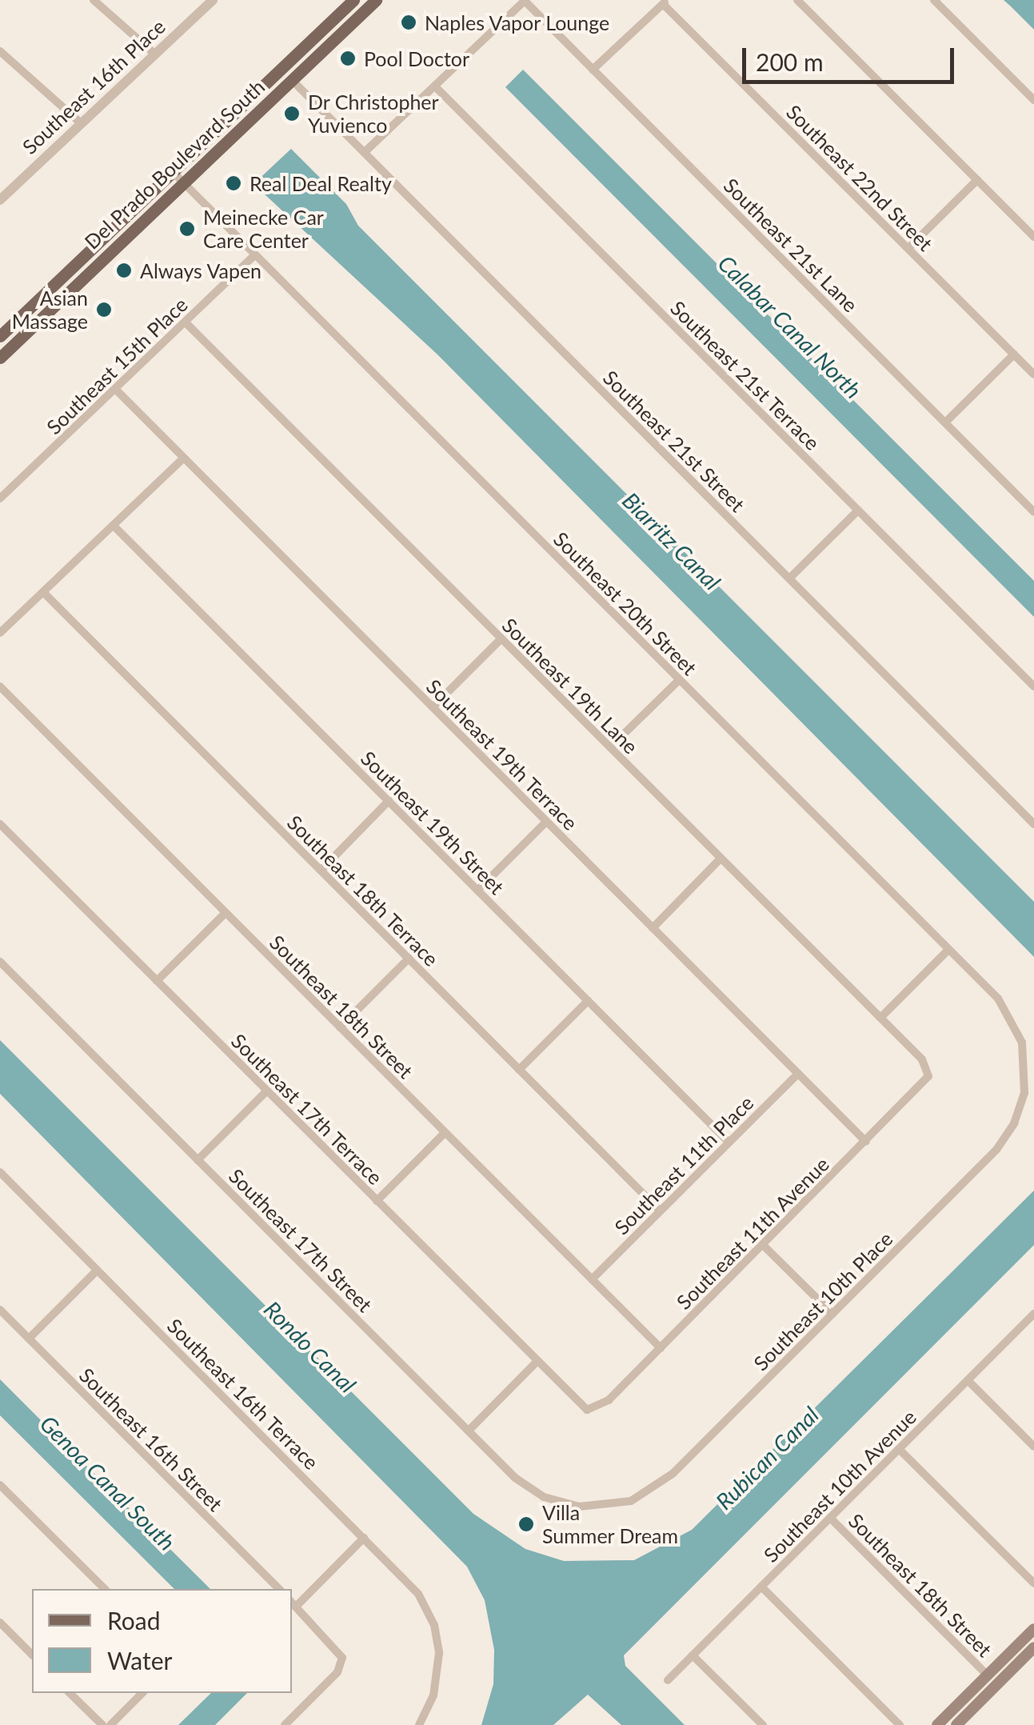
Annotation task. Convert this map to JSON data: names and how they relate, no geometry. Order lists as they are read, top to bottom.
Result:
{
  "streets": {
    "main road": ["Del Prado Boulevard South"],
    "street": [
      "Southeast 16th Place",
      "Southeast 22nd Street",
      "Southeast 21st Lane",
      "Southeast 15th Place",
      "Southeast 21st Terrace",
      "Southeast 21st Street",
      "Southeast 20th Street",
      "Southeast 19th Lane",
      "Southeast 19th Terrace",
      "Southeast 19th Street",
      "Southeast 18th Terrace",
      "Southeast 18th Street",
      "Southeast 17th Terrace",
      "Southeast 11th Place",
      "Southeast 11th Avenue",
      "Southeast 17th Street",
      "Southeast 10th Place",
      "Southeast 16th Terrace",
      "Southeast 16th Street",
      "Southeast 10th Avenue"
    ]
  },
  "crossings": [
    ["Del Prado Boulevard South", "Southeast 21st Street"],
    ["Del Prado Boulevard South", "Southeast 20th Street"],
    ["Southeast 15th Place", "Southeast 20th Street"],
    ["Southeast 15th Place", "Southeast 19th Lane"],
    ["Southeast 15th Place", "Southeast 19th Terrace"],
    ["Southeast 20th Street", "Southeast 10th Place"],
    ["Southeast 19th Lane", "Southeast 11th Avenue"],
    ["Southeast 19th Terrace", "Southeast 11th Place"],
    ["Southeast 19th Terrace", "Southeast 11th Avenue"],
    ["Southeast 19th Street", "Southeast 11th Place"],
    ["Southeast 18th Terrace", "Southeast 11th Place"],
    ["Southeast 18th Street", "Southeast 11th Place"],
    ["Southeast 18th Street", "Southeast 11th Avenue"],
    ["Southeast 18th Street", "Southeast 10th Avenue"],
    ["Southeast 17th Terrace", "Southeast 11th Avenue"],
    ["Southeast 17th Street", "Southeast 10th Place"]
  ],
  "water": [
    "Calabar Canal North",
    "Biarritz Canal",
    "Rondo Canal",
    "Rubican Canal",
    "Genoa Canal South"
  ],
  "places": [
    "Naples Vapor Lounge",
    "Pool Doctor",
    "Dr Christopher Yuvienco",
    "Real Deal Realty",
    "Meinecke Car Care Center",
    "Always Vapen",
    "Asian Massage",
    "Villa Summer Dream"
  ],
  "legend": ["Road", "Water"],
  "scale_bar": "200 m"
}
